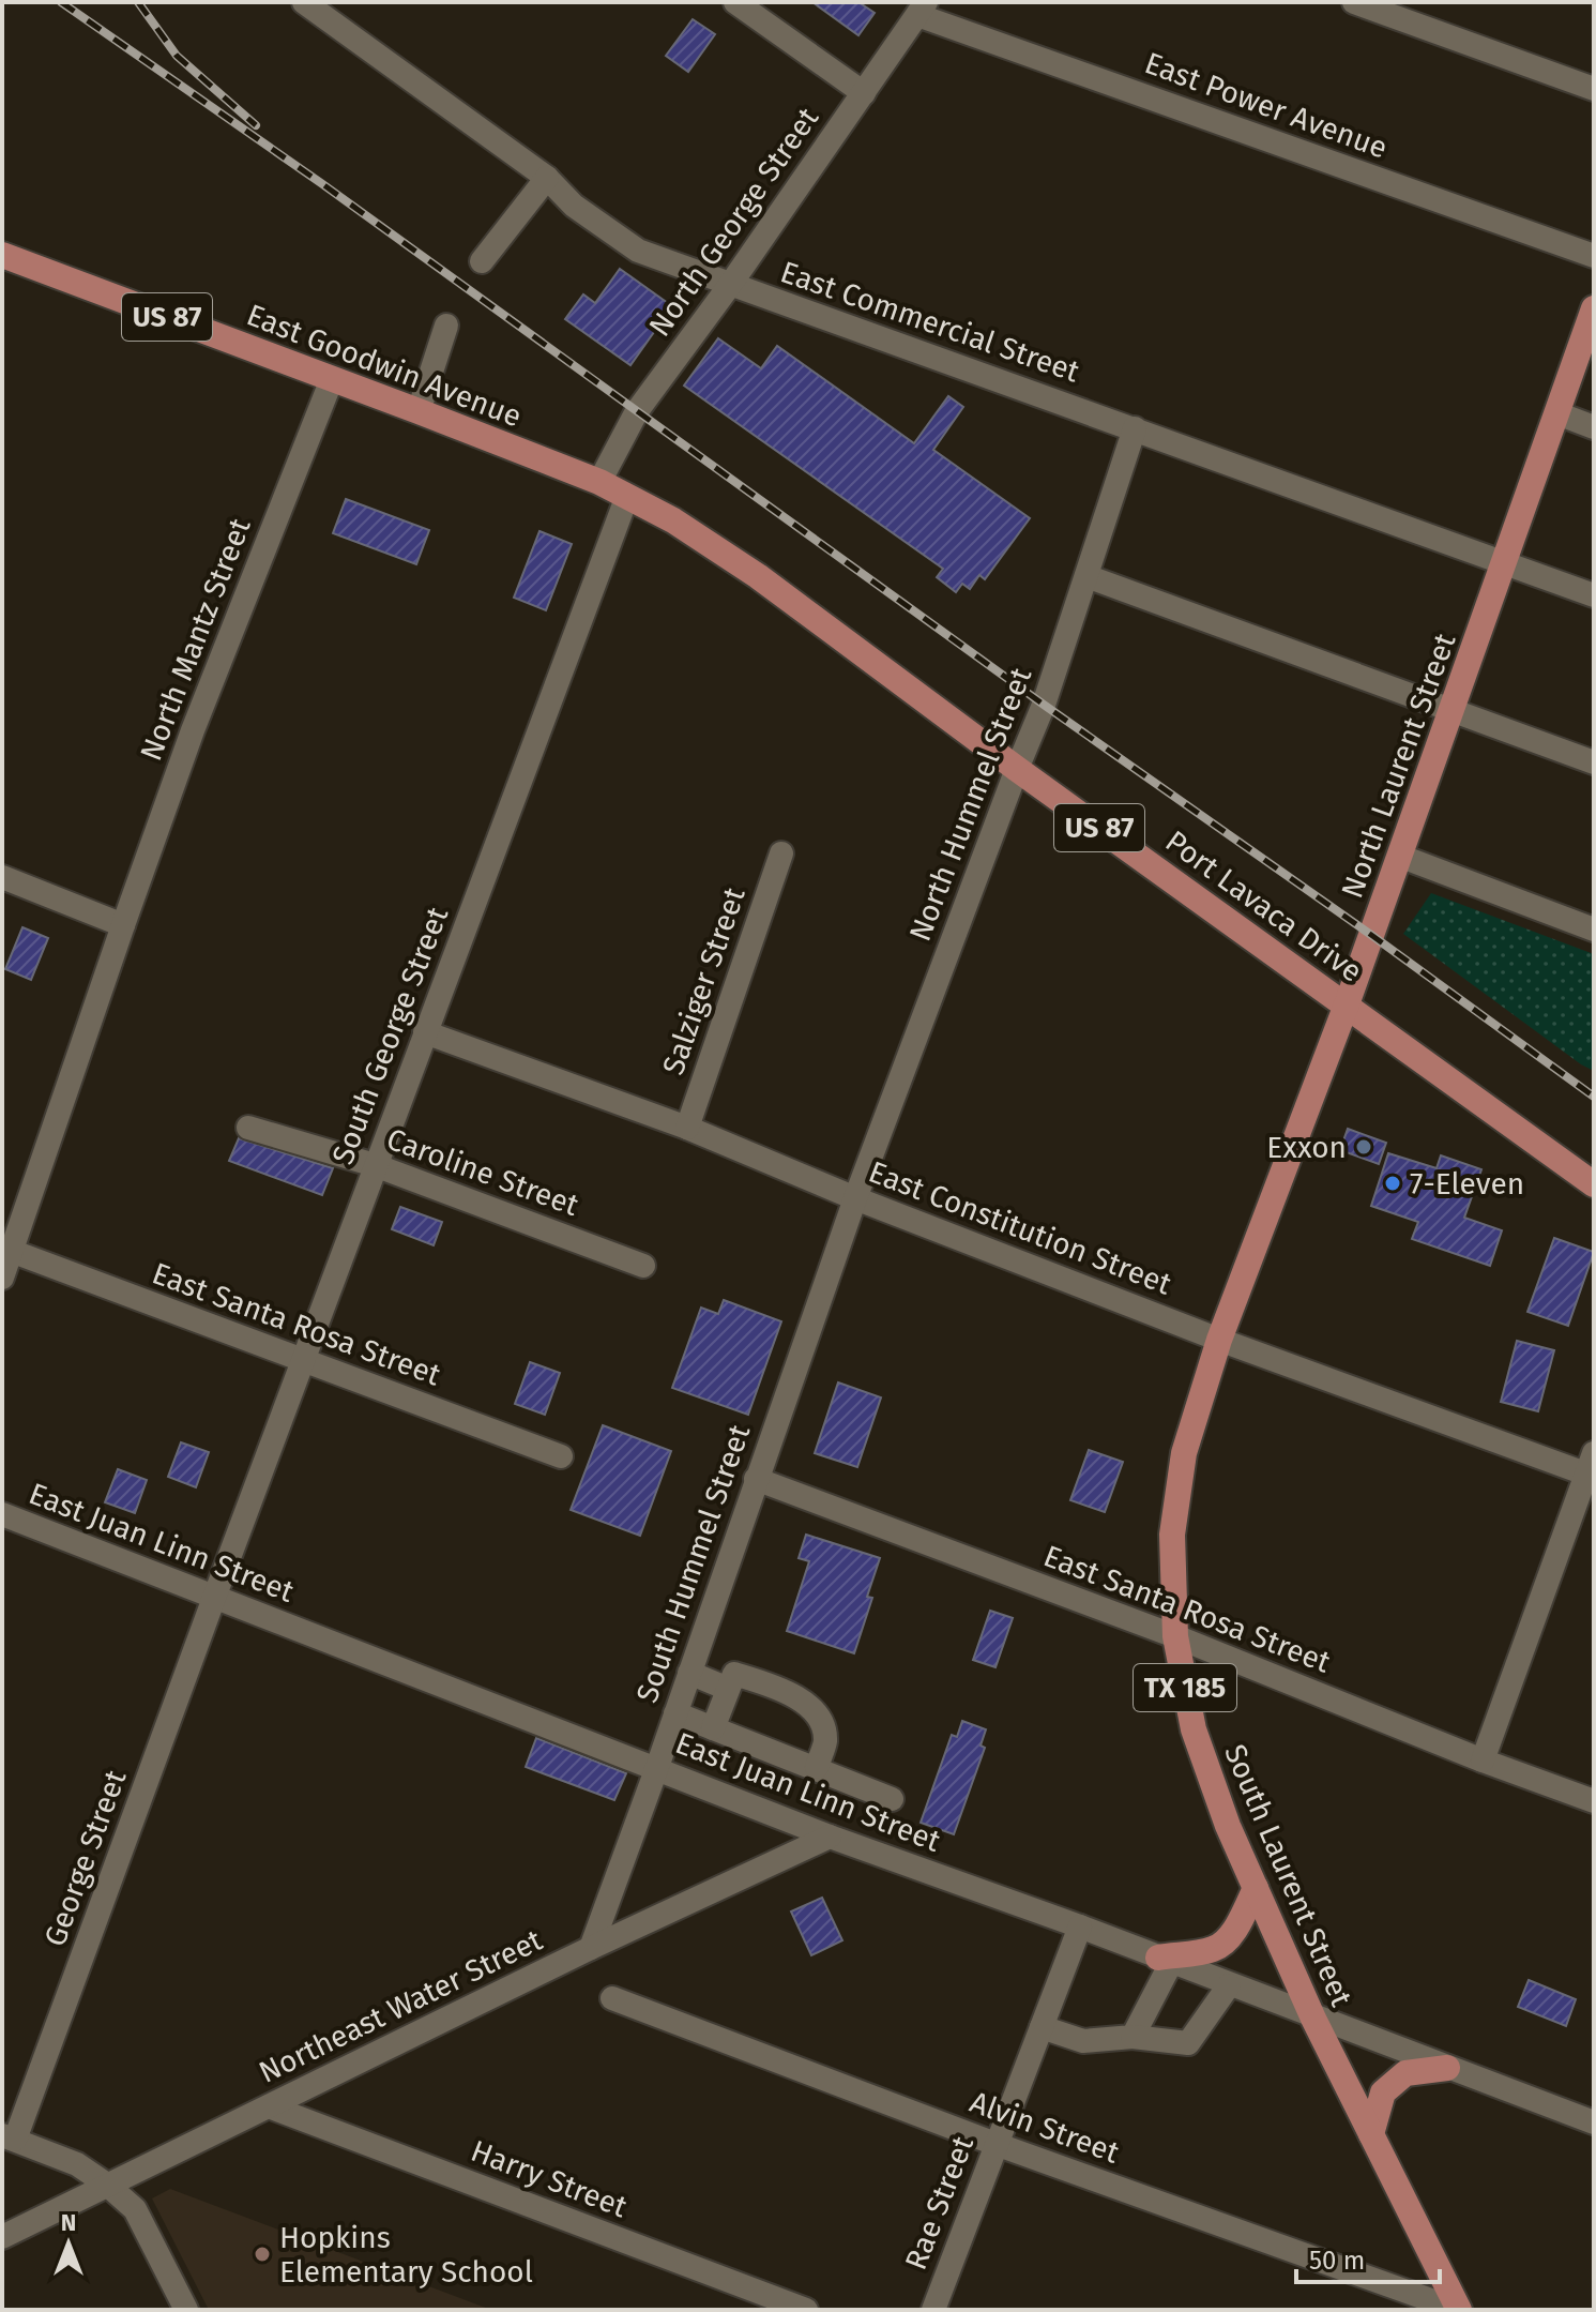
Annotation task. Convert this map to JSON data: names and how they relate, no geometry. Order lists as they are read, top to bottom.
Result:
{
  "streets": {
    "main road": [
      "US 87",
      "East Goodwin Avenue",
      "North Laurent Street",
      "Port Lavaca Drive",
      "TX 185",
      "South Laurent Street"
    ],
    "street": [
      "East Power Avenue",
      "North George Street",
      "East Commercial Street",
      "North Mantz Street",
      "North Hummel Street",
      "Salziger Street",
      "South George Street",
      "Caroline Street",
      "East Constitution Street",
      "East Santa Rosa Street",
      "East Juan Linn Street",
      "South Hummel Street",
      "George Street",
      "Northeast Water Street",
      "Alvin Street",
      "Harry Street",
      "Rae Street"
    ]
  },
  "crossings": [
    ["East Power Avenue", "North George Street"],
    ["North George Street", "East Commercial Street"],
    ["North George Street", "East Goodwin Avenue"],
    ["North George Street", "Port Lavaca Drive"],
    ["East Commercial Street", "North Laurent Street"],
    ["East Commercial Street", "North Hummel Street"],
    ["East Goodwin Avenue", "North Mantz Street"],
    ["East Goodwin Avenue", "Port Lavaca Drive"],
    ["North Mantz Street", "East Santa Rosa Street"],
    ["North Laurent Street", "Port Lavaca Drive"],
    ["North Laurent Street", "East Constitution Street"],
    ["North Laurent Street", "South Laurent Street"],
    ["North Hummel Street", "Port Lavaca Drive"],
    ["North Hummel Street", "East Constitution Street"],
    ["North Hummel Street", "South Hummel Street"],
    ["Port Lavaca Drive", "South George Street"],
    ["Salziger Street", "East Constitution Street"],
    ["South George Street", "Caroline Street"],
    ["South George Street", "East Constitution Street"],
    ["South George Street", "East Santa Rosa Street"],
    ["South George Street", "East Juan Linn Street"],
    ["South George Street", "George Street"],
    ["East Constitution Street", "South Hummel Street"],
    ["East Constitution Street", "South Laurent Street"],
    ["East Santa Rosa Street", "South Hummel Street"],
    ["East Santa Rosa Street", "South Laurent Street"],
    ["East Juan Linn Street", "South Hummel Street"],
    ["East Juan Linn Street", "George Street"],
    ["East Juan Linn Street", "South Laurent Street"],
    ["East Juan Linn Street", "Northeast Water Street"],
    ["East Juan Linn Street", "Rae Street"],
    ["South Hummel Street", "Northeast Water Street"],
    ["South Laurent Street", "Alvin Street"],
    ["Northeast Water Street", "Harry Street"],
    ["Alvin Street", "Rae Street"]
  ],
  "places": ["Exxon", "7-Eleven", "Hopkins Elementary School"],
  "scale_bar": "50 m",
  "north": "top"
}
